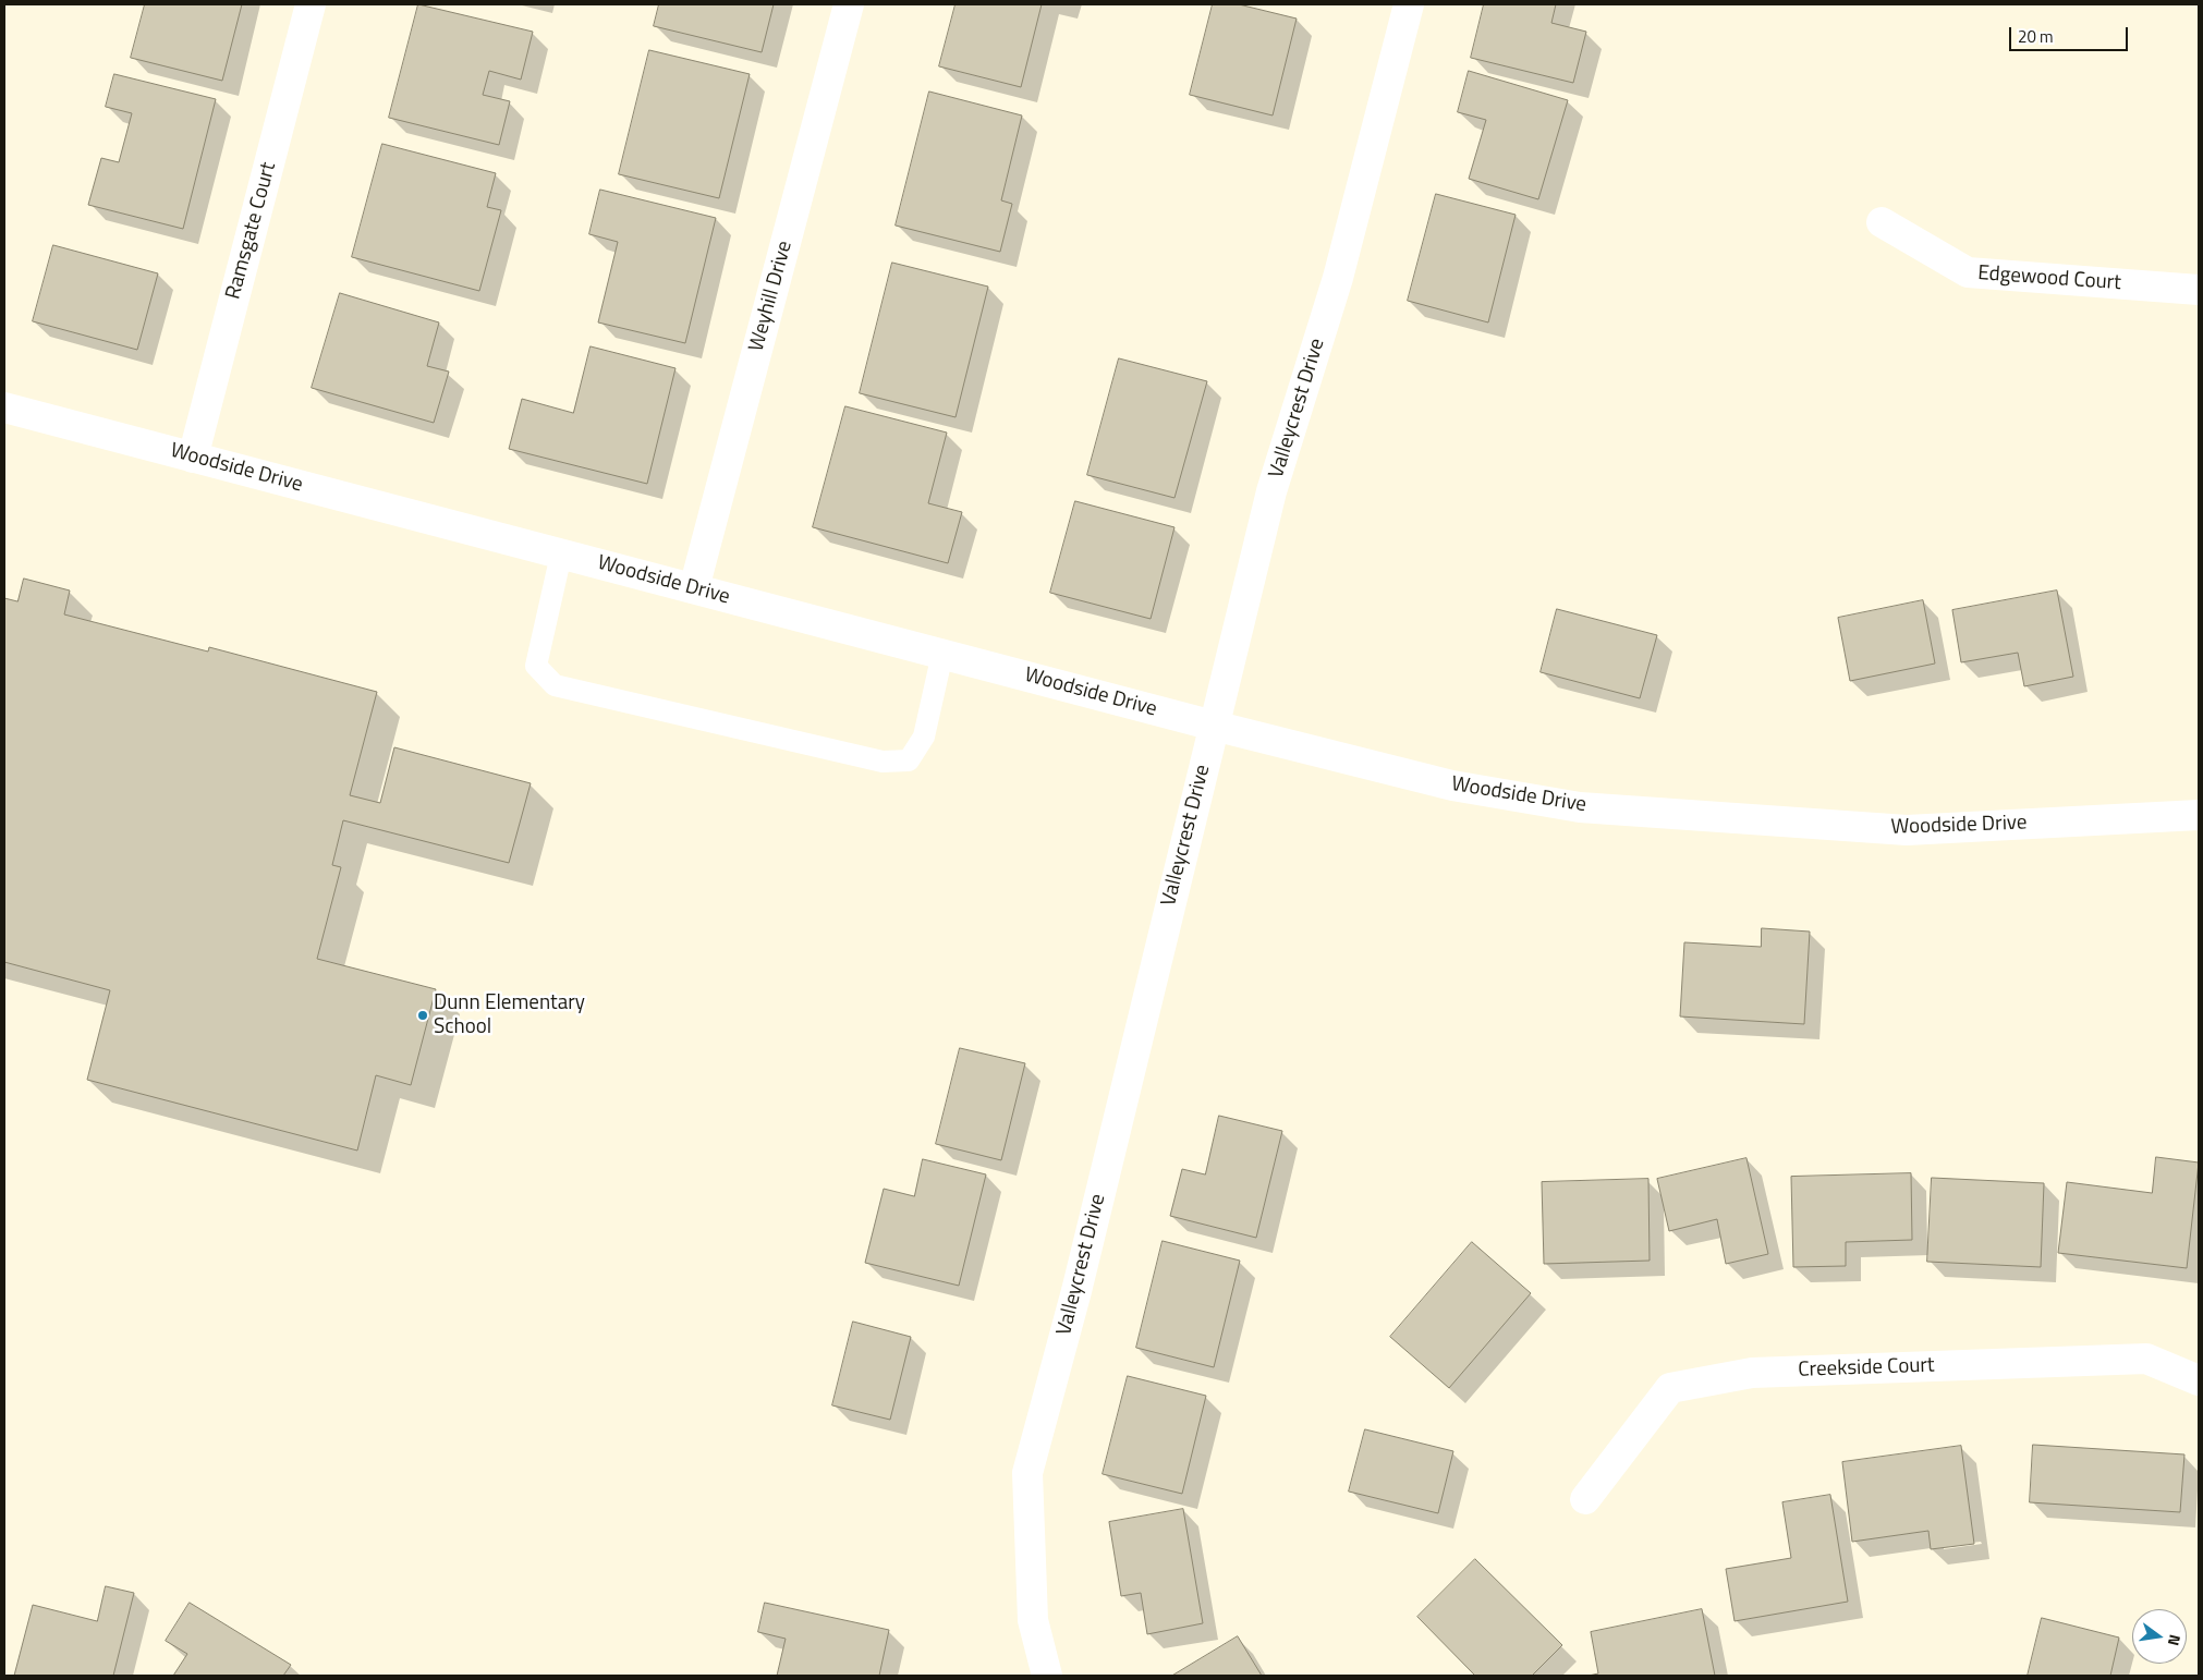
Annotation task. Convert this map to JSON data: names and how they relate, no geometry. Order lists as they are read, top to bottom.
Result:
{
  "streets": {
    "street": [
      "Ramsgate Court",
      "Edgewood Court",
      "Weyhill Drive",
      "Valleycrest Drive",
      "Woodside Drive",
      "Creekside Court"
    ]
  },
  "crossings": [
    ["Ramsgate Court", "Woodside Drive"],
    ["Weyhill Drive", "Woodside Drive"],
    ["Valleycrest Drive", "Woodside Drive"]
  ],
  "places": ["Dunn Elementary School"],
  "scale_bar": "20 m",
  "north": "right"
}
